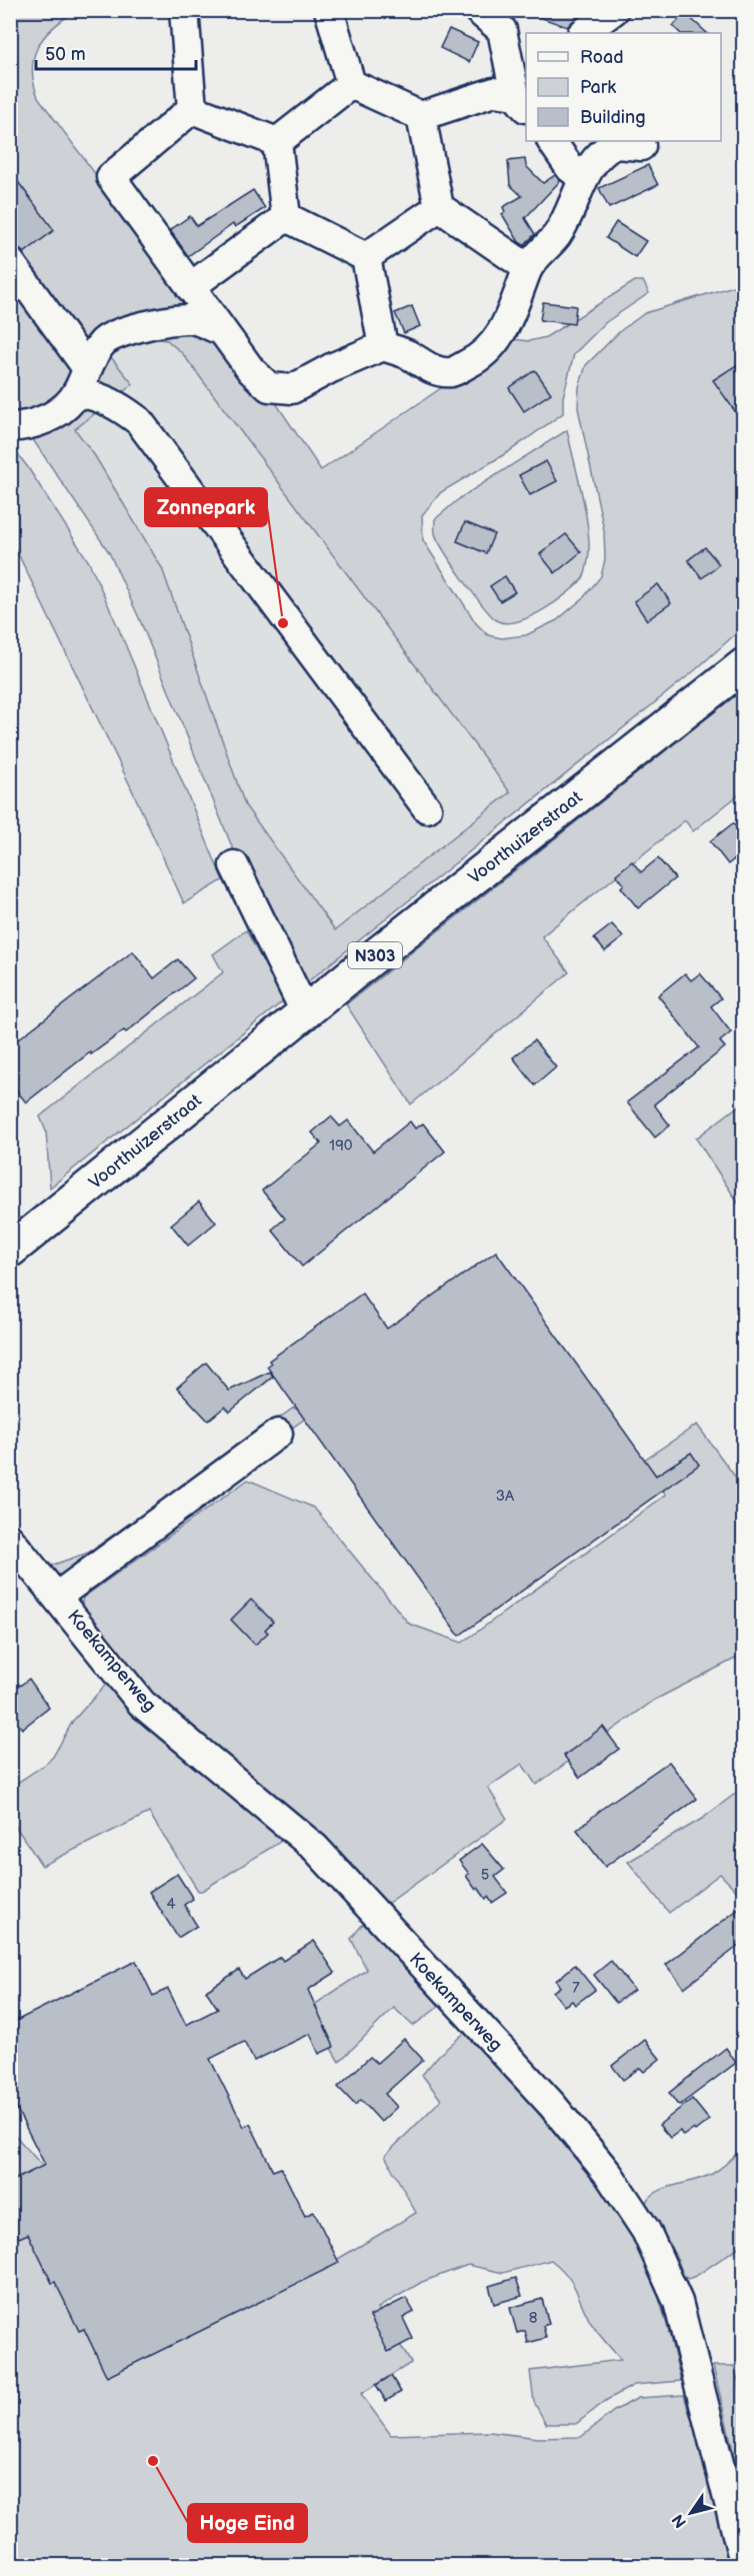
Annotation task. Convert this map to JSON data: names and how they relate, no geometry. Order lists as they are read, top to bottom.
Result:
{
  "streets": {
    "main road": ["Voorthuizerstraat", "N303"],
    "street": ["Koekamperweg"]
  },
  "places": ["Zonnepark", "Hoge Eind"],
  "house_numbers": [
    "190",
    "3A",
    "5",
    "4",
    "7",
    "8"
  ],
  "legend": ["Road", "Park", "Building"],
  "scale_bar": "50 m",
  "north": "bottom left"
}
